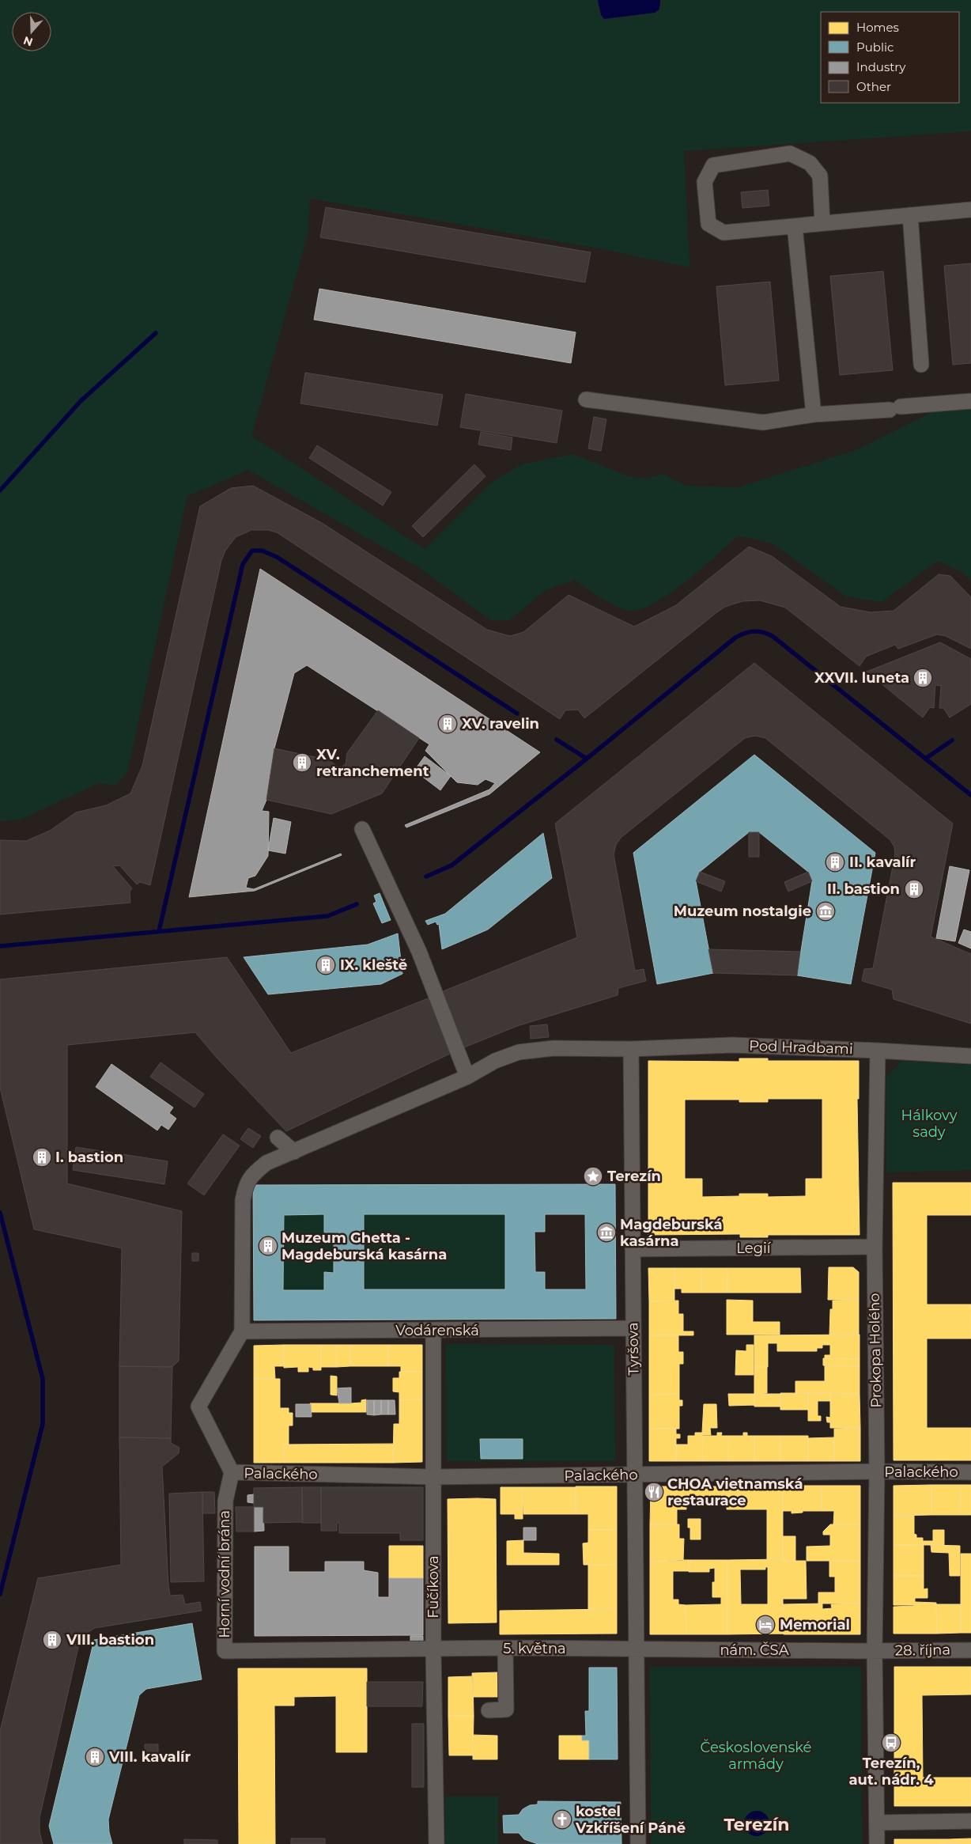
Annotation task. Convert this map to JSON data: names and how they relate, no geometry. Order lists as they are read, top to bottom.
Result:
{
  "streets": {
    "street": [
      "Pod Hradbami",
      "Legií",
      "Vodárenská",
      "Tyršova",
      "Prokopa Holého",
      "Palackého",
      "Horní vodní brána",
      "Fučíkova",
      "5. května",
      "nám. ČSA",
      "28. října"
    ]
  },
  "crossings": [
    ["Pod Hradbami", "Vodárenská"],
    ["Pod Hradbami", "Tyršova"],
    ["Pod Hradbami", "Prokopa Holého"],
    ["Legií", "Tyršova"],
    ["Legií", "Prokopa Holého"],
    ["Vodárenská", "Tyršova"],
    ["Vodárenská", "Fučíkova"],
    ["Tyršova", "Palackého"],
    ["Tyršova", "5. května"],
    ["Tyršova", "nám. ČSA"],
    ["Prokopa Holého", "Palackého"],
    ["Prokopa Holého", "nám. ČSA"],
    ["Prokopa Holého", "28. října"],
    ["Palackého", "Horní vodní brána"],
    ["Palackého", "Fučíkova"],
    ["Horní vodní brána", "Fučíkova"],
    ["Horní vodní brána", "5. května"],
    ["Fučíkova", "5. května"],
    ["5. května", "nám. ČSA"],
    ["nám. ČSA", "28. října"]
  ],
  "districts": ["Terezín"],
  "parks": ["Hálkovy sady", "Československé armády"],
  "places": {
    "building": [
      "XXVII. luneta",
      "XV. ravelin",
      "XV. retranchement",
      "II. kavalír",
      "II. bastion",
      "IX. kleště",
      "I. bastion",
      "Muzeum Ghetta - Magdeburská kasárna",
      "VIII. bastion",
      "VIII. kavalír"
    ],
    "museum": ["Muzeum nostalgie", "Magdeburská kasárna"],
    "place": ["Terezín"],
    "restaurant": ["CHOA vietnamská restaurace"],
    "hotel": ["Memorial"],
    "bus stop": ["Terezín, aut. nádr. 4"],
    "church": ["kostel Vzkříšení Páně"]
  },
  "legend": [
    "Homes",
    "Public",
    "Industry",
    "Other"
  ],
  "north": "bottom"
}
